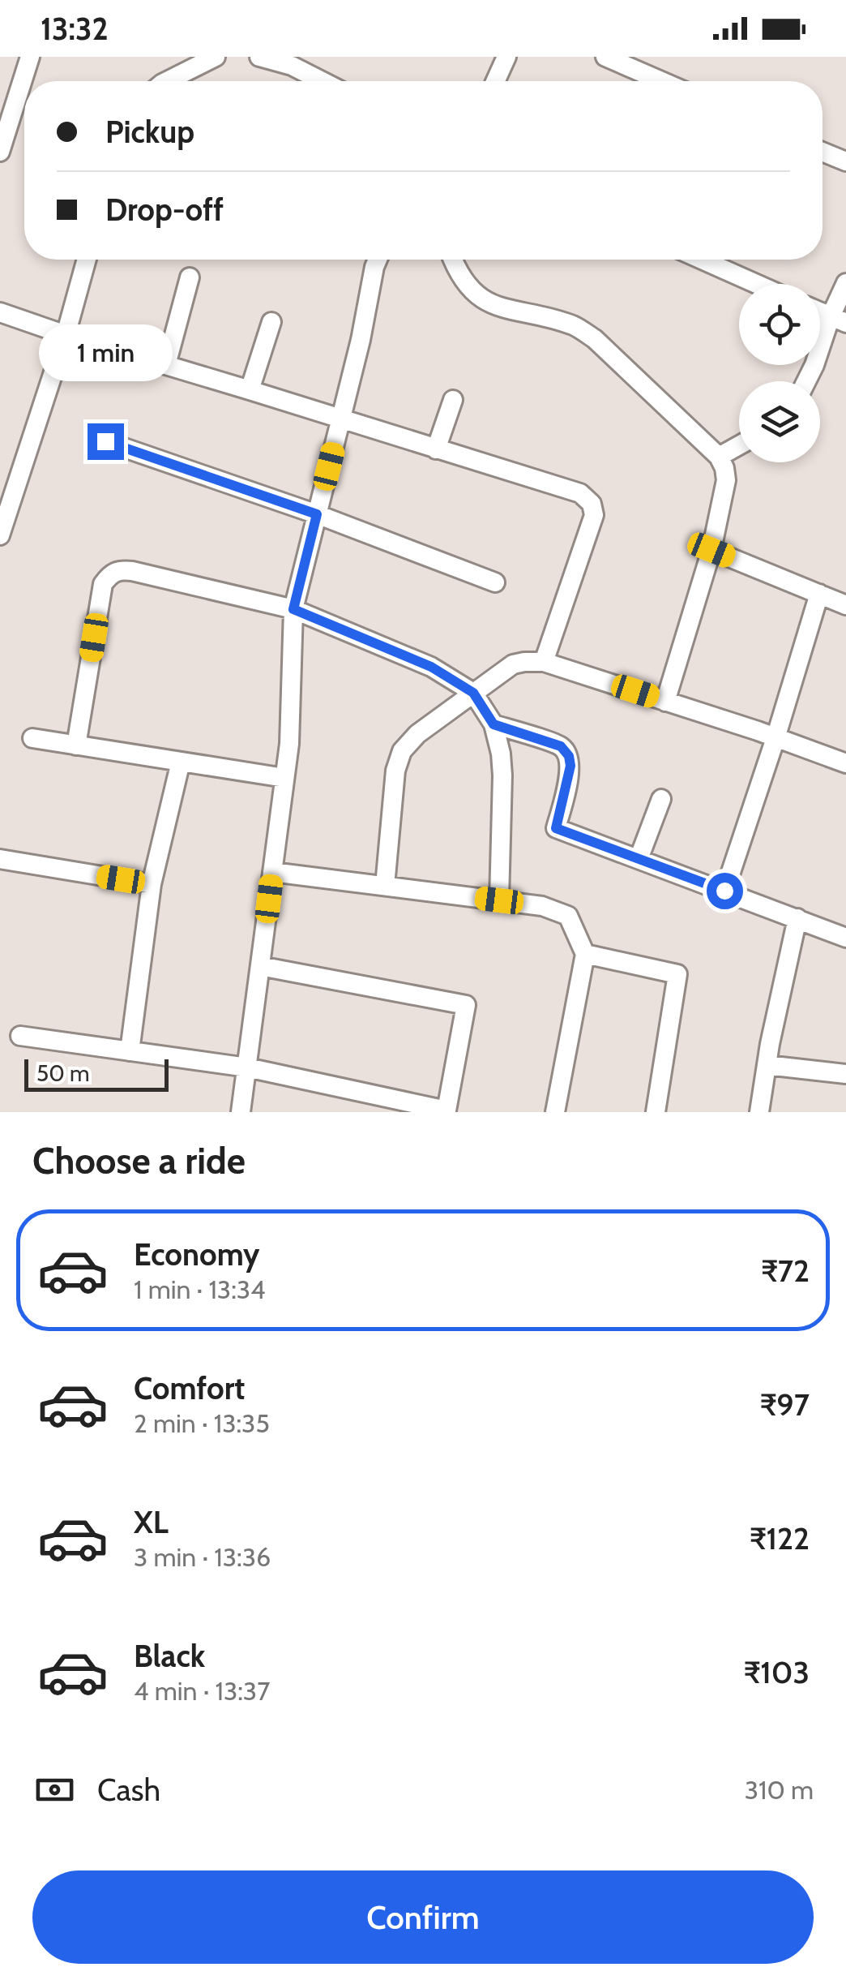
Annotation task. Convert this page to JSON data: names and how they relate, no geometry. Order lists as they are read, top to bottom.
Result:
{
  "scale_bar": "50 m",
  "page": {
    "status": "13:32",
    "banner": ["Pickup", "Drop-off"],
    "bubble": "1 min",
    "scale": "50 m",
    "heading": "Choose a ride",
    "list": [
      {
        "name": "Economy",
        "note": "1 min · 13:34",
        "value": "₹72"
      },
      {
        "name": "Comfort",
        "note": "2 min · 13:35",
        "value": "₹97"
      },
      {
        "name": "XL",
        "note": "3 min · 13:36",
        "value": "₹122"
      },
      {
        "name": "Black",
        "note": "4 min · 13:37",
        "value": "₹103"
      }
    ],
    "pay": ["Cash", "310 m"],
    "buttons": "Confirm"
  }
}
